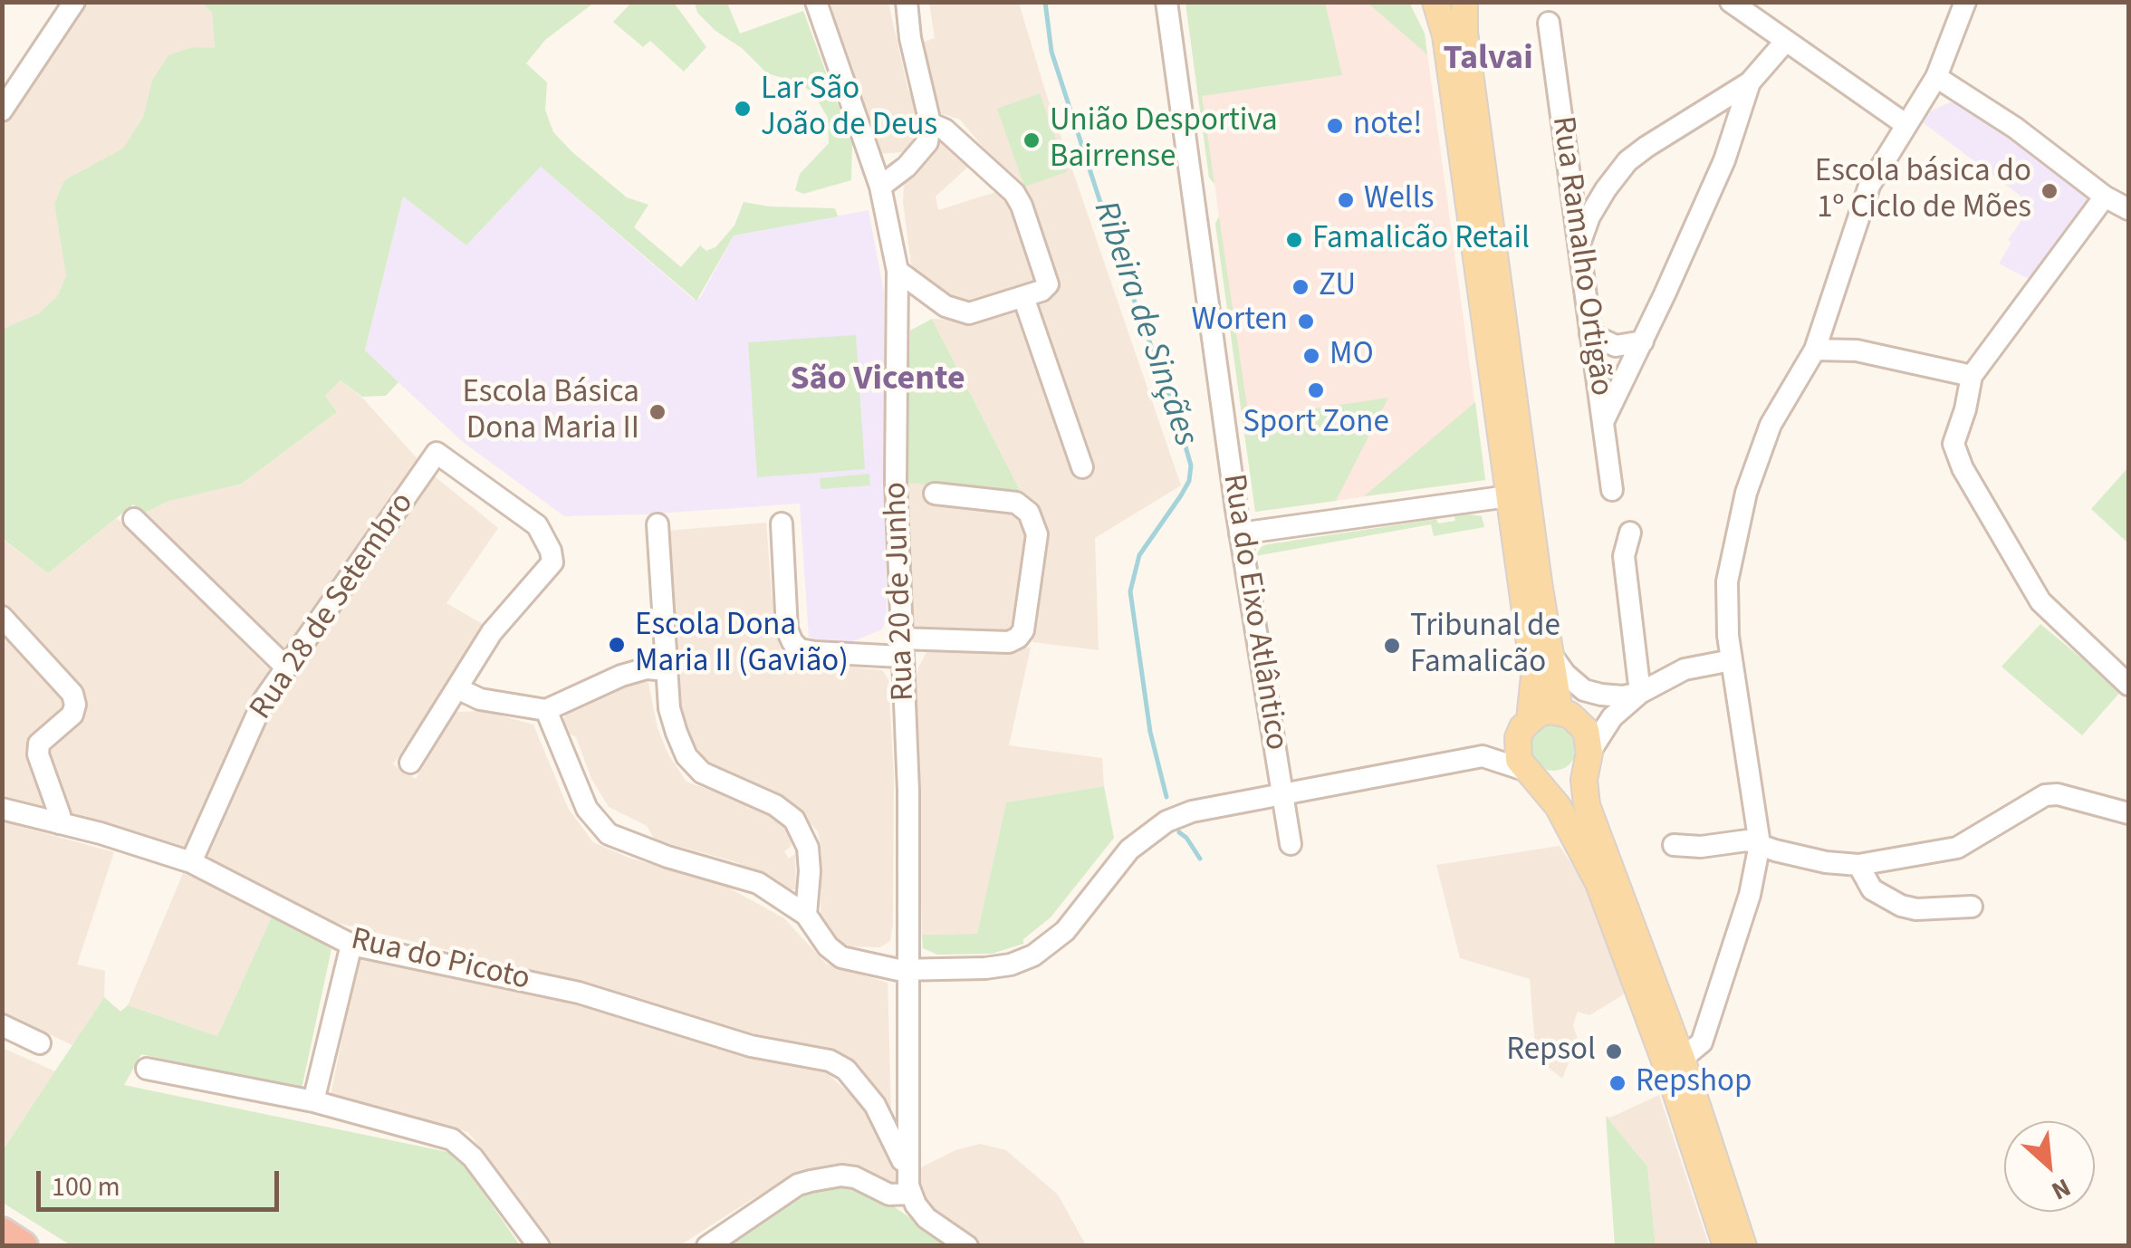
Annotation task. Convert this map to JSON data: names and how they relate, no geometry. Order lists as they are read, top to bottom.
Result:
{
  "streets": {
    "street": [
      "Rua Ramalho Ortigão",
      "Rua 20 de Junho",
      "Rua 28 de Setembro",
      "Rua do Eixo Atlântico",
      "Rua do Picoto"
    ]
  },
  "crossings": [
    ["Rua 20 de Junho", "Rua do Picoto"],
    ["Rua 28 de Setembro", "Rua do Picoto"]
  ],
  "districts": ["Talvai", "São Vicente"],
  "water": ["Ribeira de Sinçães"],
  "places": [
    "Lar São João de Deus",
    "note!",
    "União Desportiva Bairrense",
    "Escola básica do 1º Ciclo de Mões",
    "Wells",
    "Famalicão Retail",
    "ZU",
    "Worten",
    "MO",
    "Sport Zone",
    "Escola Básica Dona Maria II",
    "Escola Dona Maria II (Gavião)",
    "Tribunal de Famalicão",
    "Repsol",
    "Repshop"
  ],
  "scale_bar": "100 m",
  "north": "bottom right"
}
